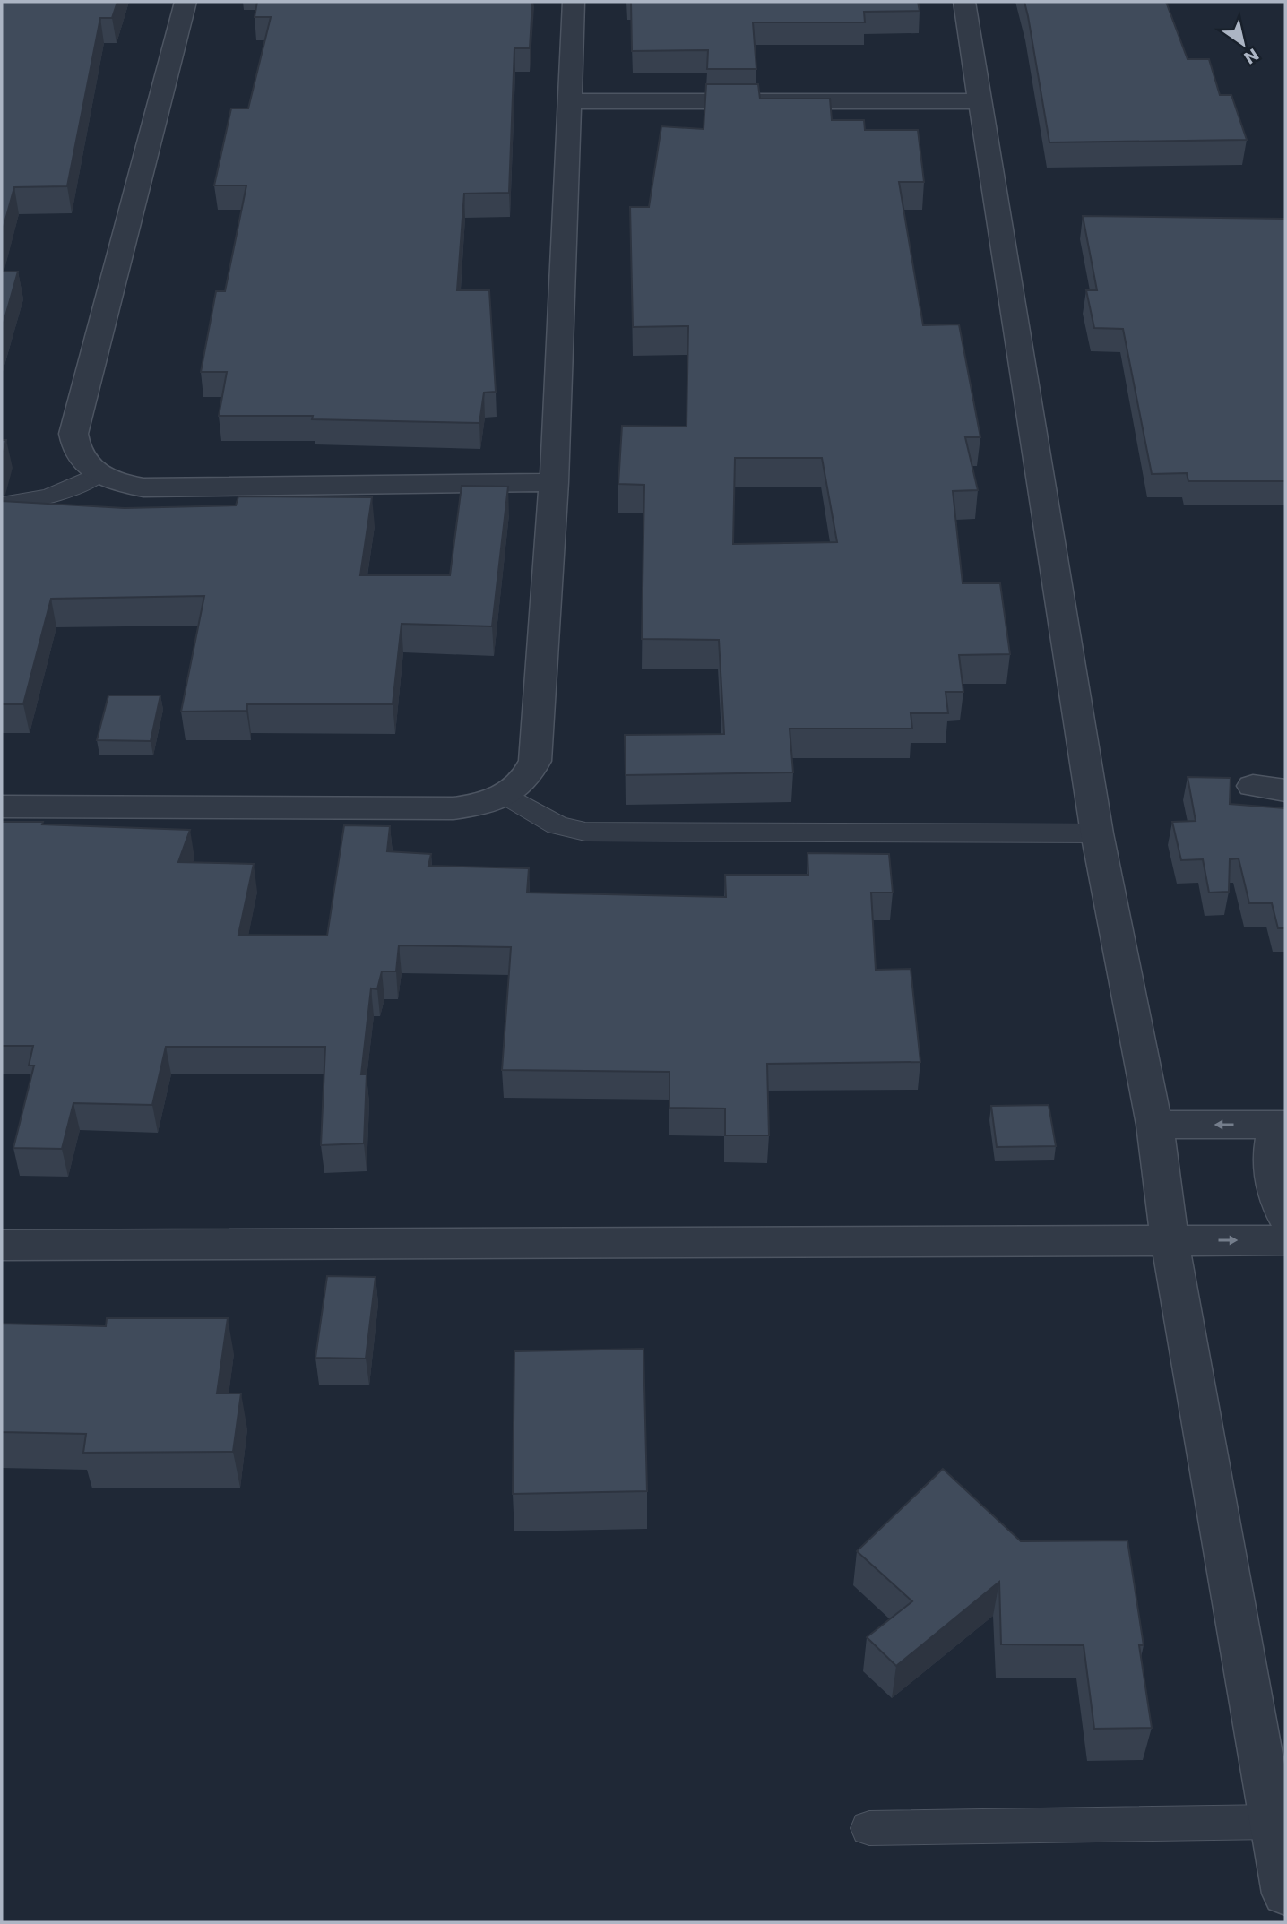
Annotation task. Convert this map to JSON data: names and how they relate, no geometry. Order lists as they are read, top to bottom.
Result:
{
  "north": "bottom right"
}
